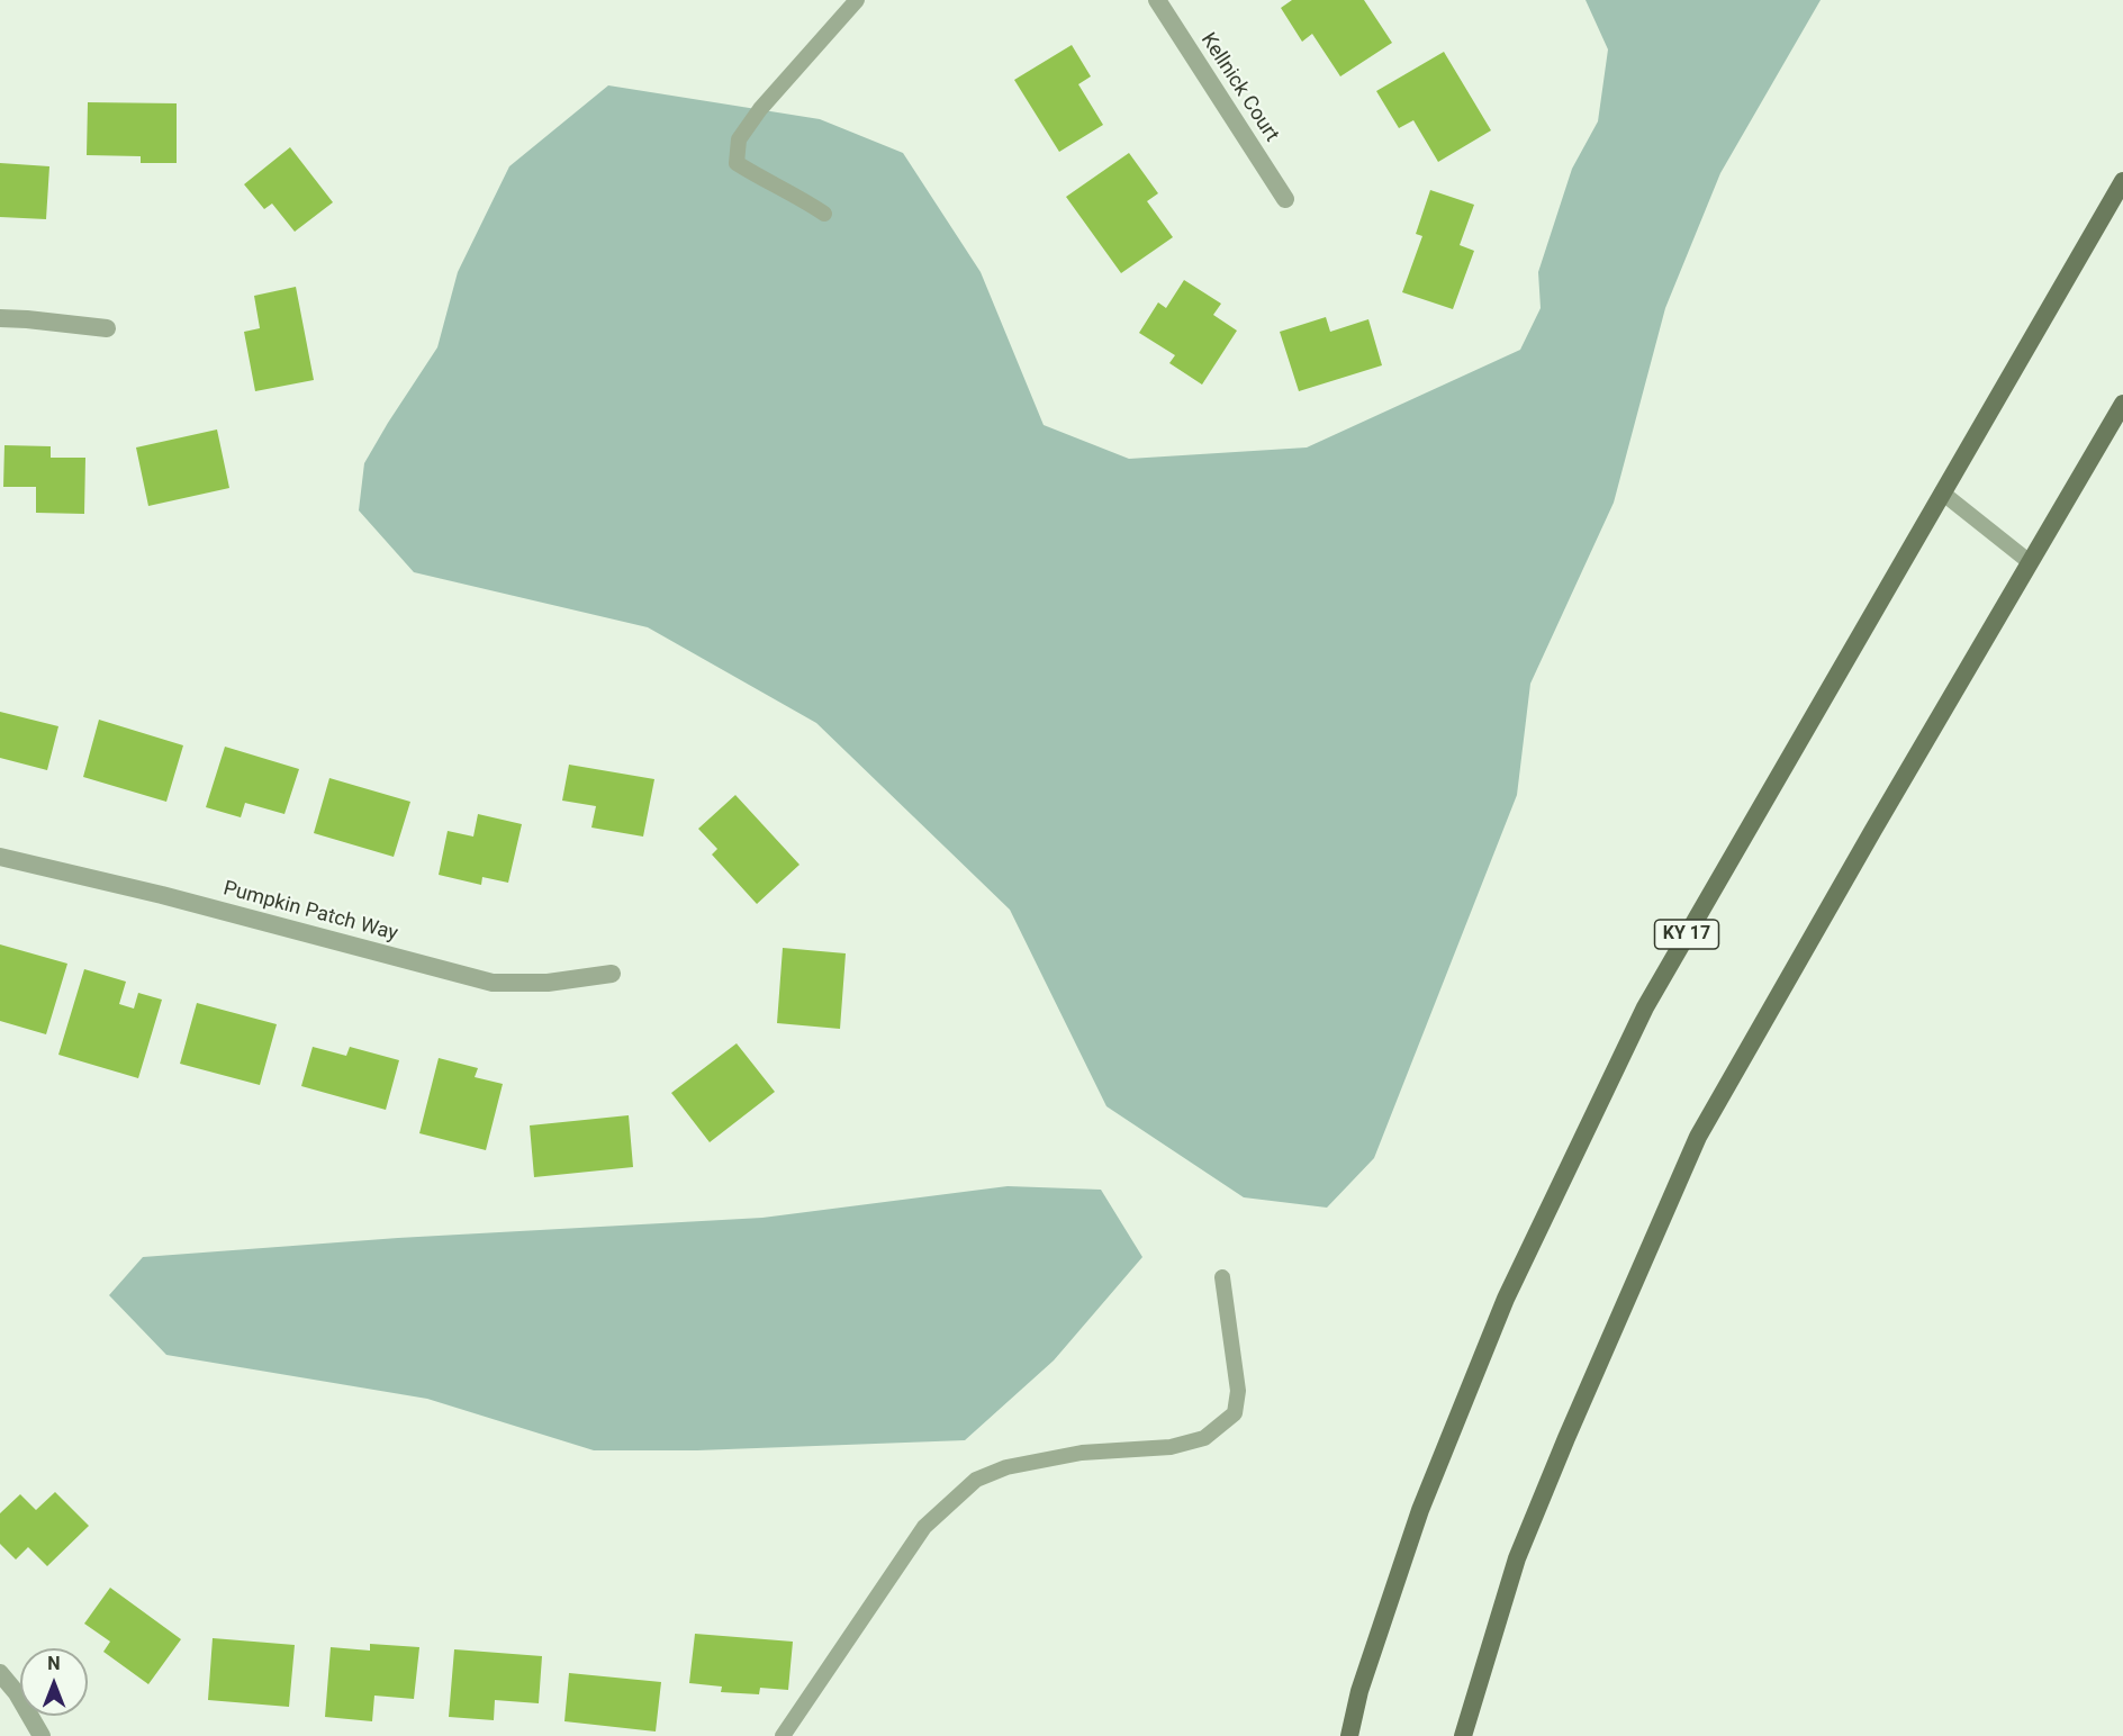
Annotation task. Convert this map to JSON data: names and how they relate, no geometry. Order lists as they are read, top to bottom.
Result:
{
  "streets": {
    "main road": ["KY 17"],
    "street": ["Kellnick Court", "Pumpkin Patch Way"]
  },
  "north": "top"
}
